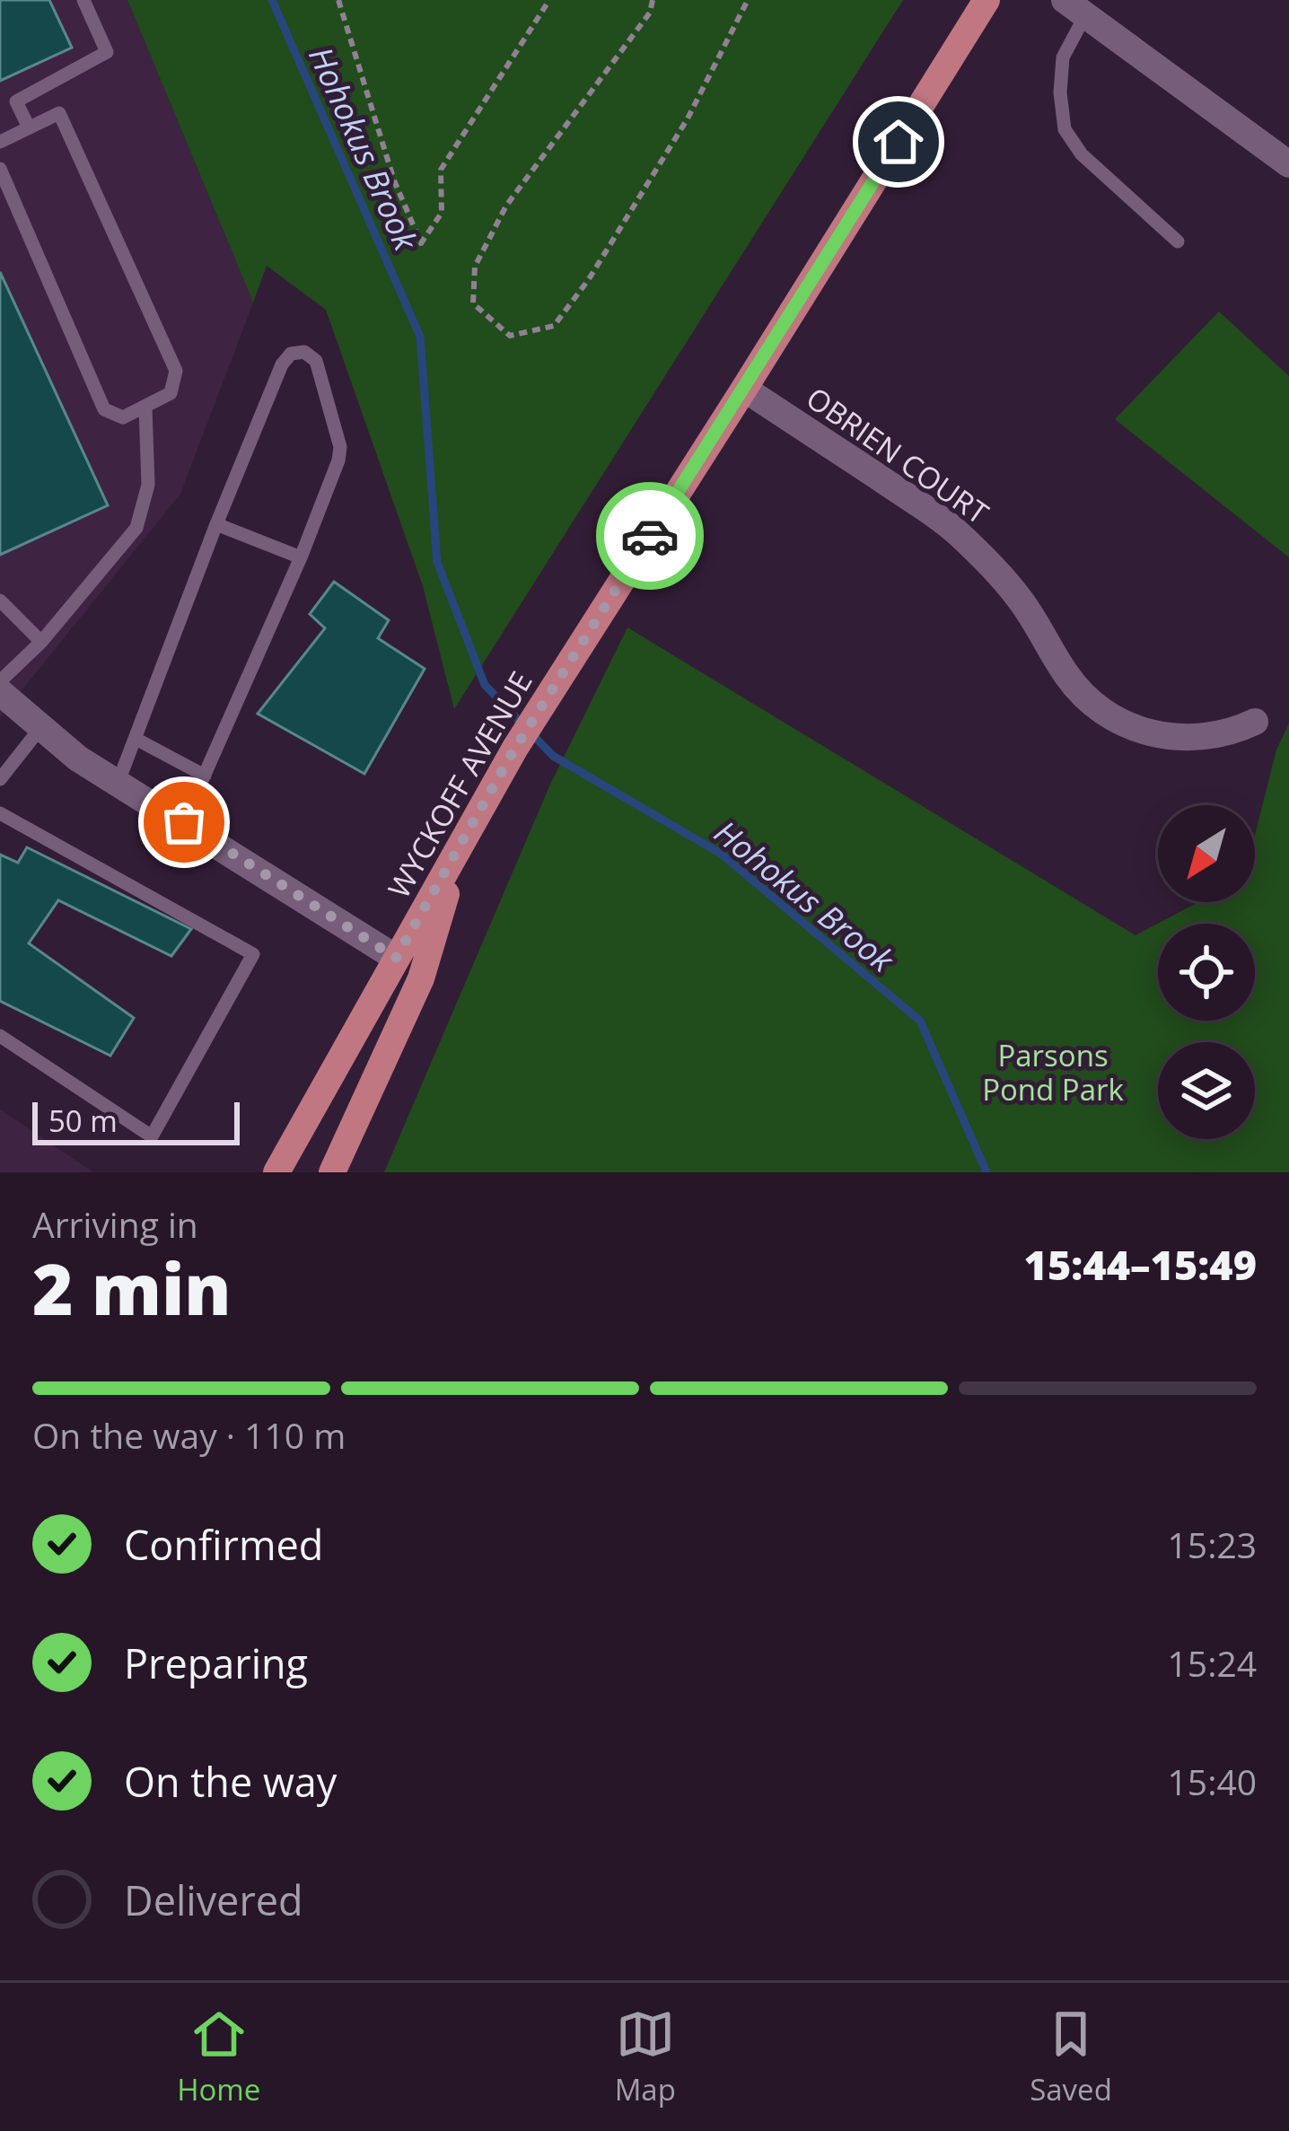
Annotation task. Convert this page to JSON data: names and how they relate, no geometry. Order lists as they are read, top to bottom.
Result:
{
  "streets": {
    "main road": ["WYCKOFF AVENUE"],
    "street": ["OBRIEN COURT"]
  },
  "crossings": [
    ["OBRIEN COURT", "WYCKOFF AVENUE"]
  ],
  "water": ["Hohokus Brook"],
  "parks": ["Parsons Pond Park"],
  "scale_bar": "50 m",
  "north": "bottom left",
  "page": {
    "scale": "50 m",
    "heading": ["2 min", "Arriving in", "15:44–15:49"],
    "bar": "On the way · 110 m",
    "list": [
      ["Confirmed", "15:23"],
      ["Preparing", "15:24"],
      ["On the way", "15:40"],
      "Delivered"
    ],
    "tabs": ["Home", "Map", "Saved"]
  }
}
